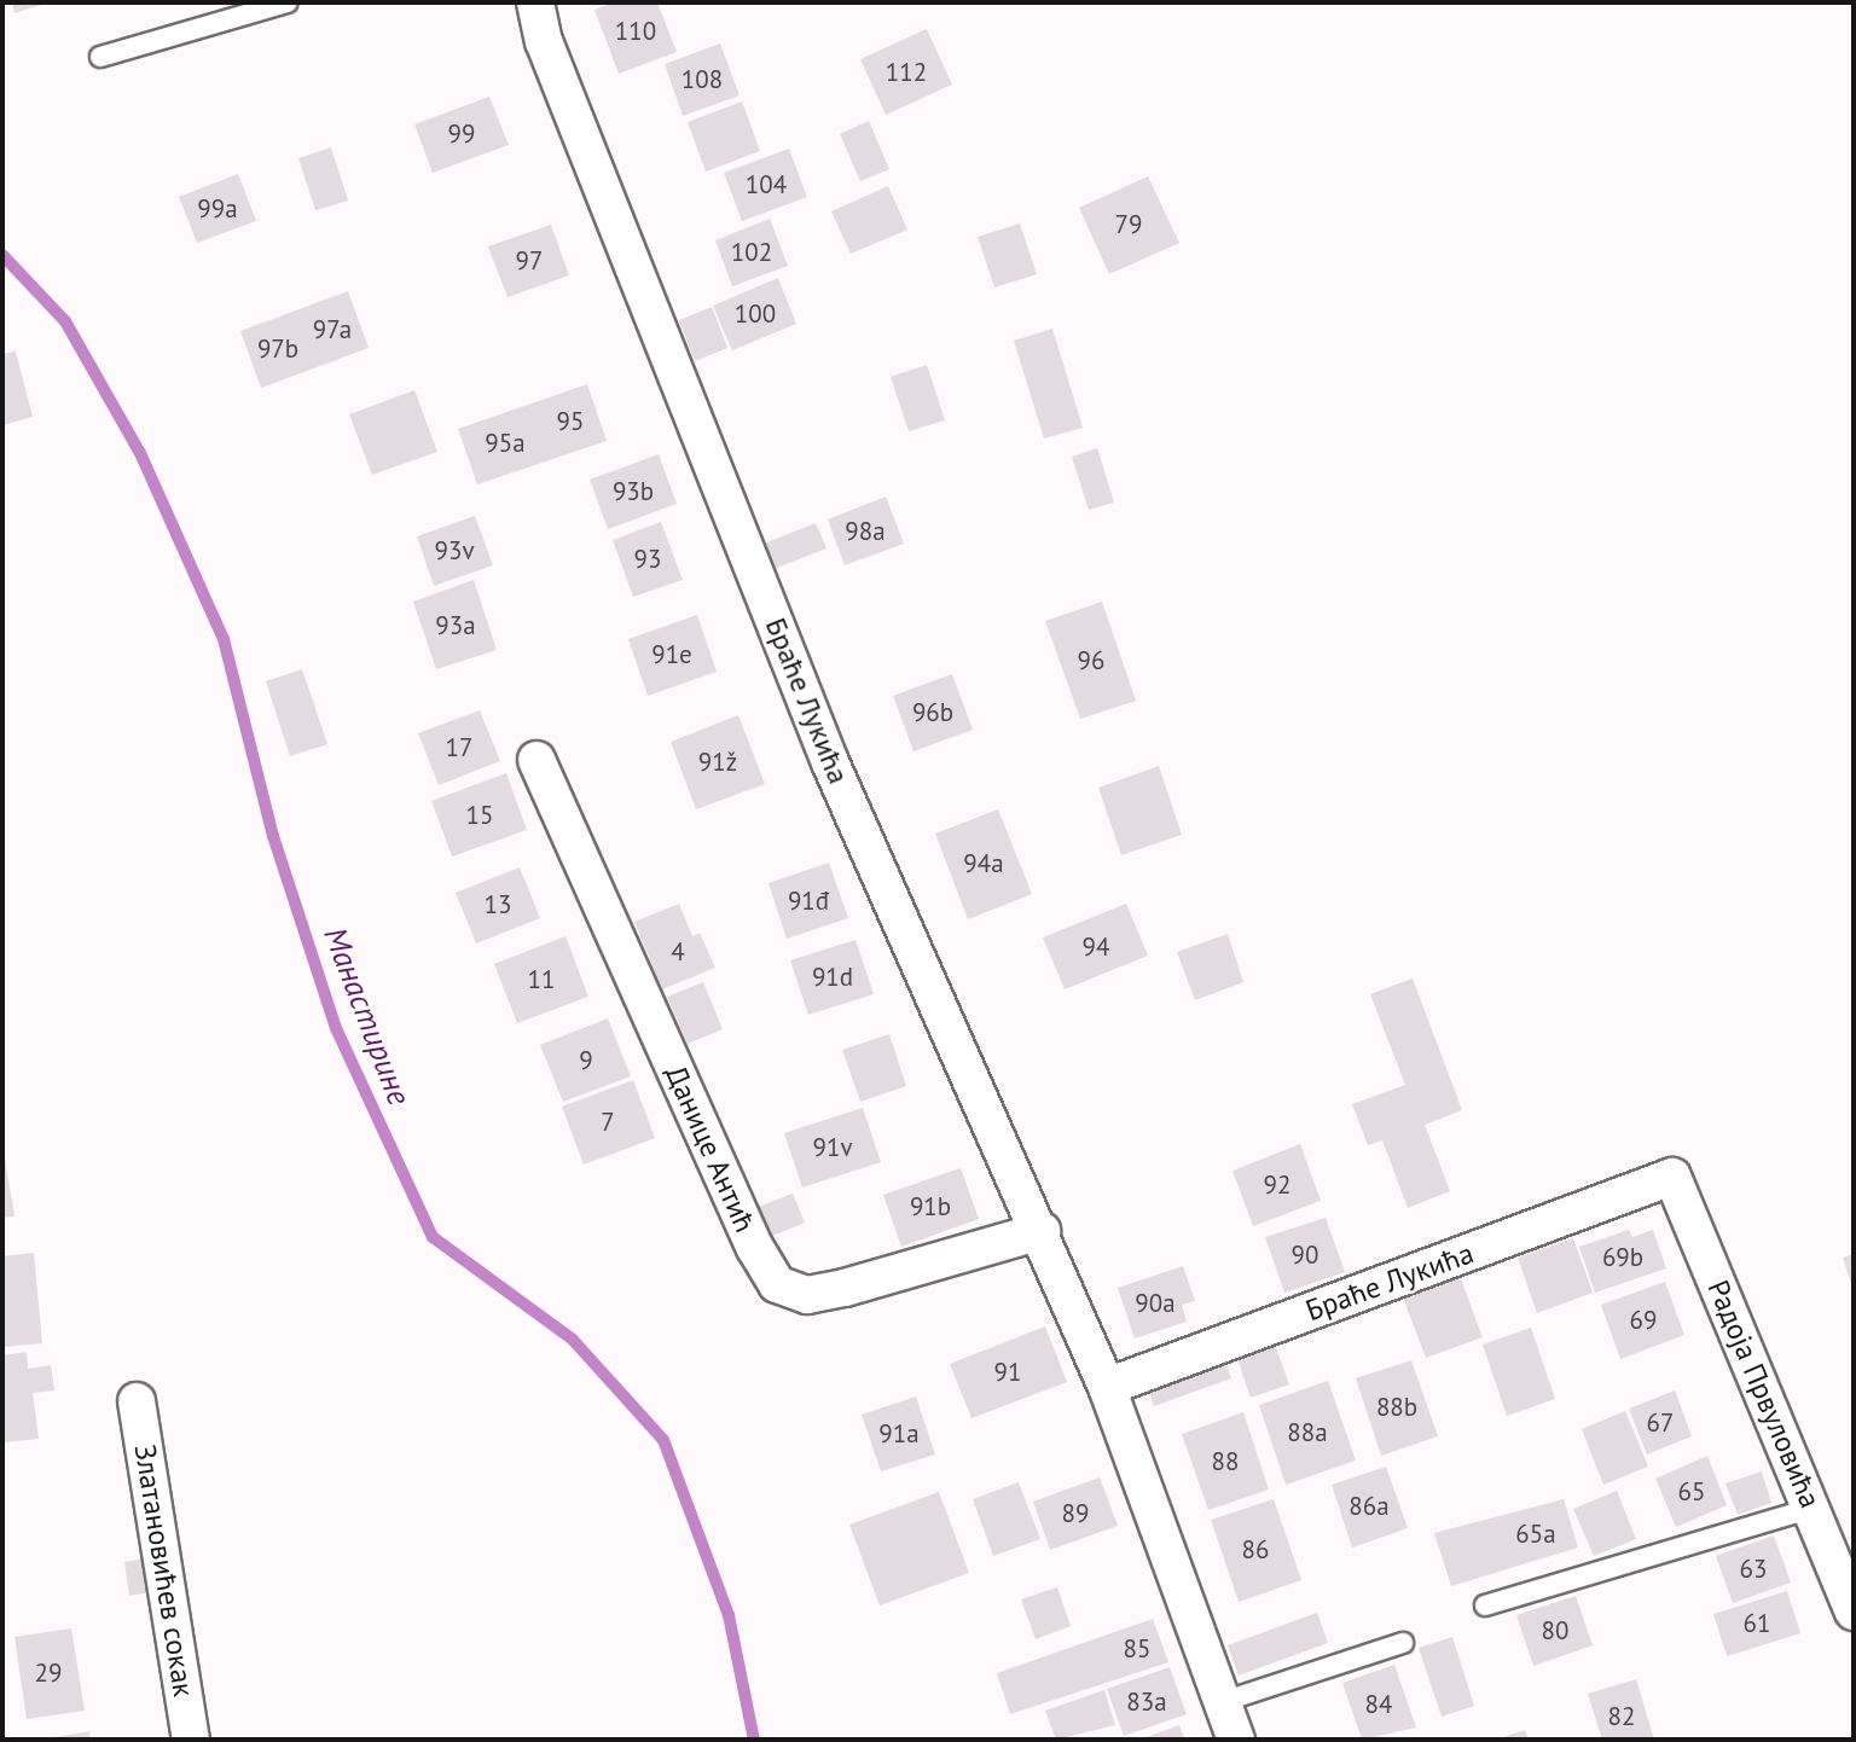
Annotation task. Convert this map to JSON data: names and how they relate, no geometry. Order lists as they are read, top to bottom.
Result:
{
  "streets": {
    "street": [
      "Браће Лукића",
      "Данице Антић",
      "Радоја Првуловића",
      "Златановићев сокак"
    ]
  },
  "crossings": [
    ["Браће Лукића", "Данице Антић"],
    ["Браће Лукића", "Радоја Првуловића"]
  ],
  "water": ["Манастирине"],
  "house_numbers": [
    "110",
    "112",
    "108",
    "99",
    "104",
    "99a",
    "79",
    "102",
    "97",
    "100",
    "97a",
    "97b",
    "95",
    "95a",
    "93b",
    "98a",
    "93v",
    "93",
    "93a",
    "91e",
    "96",
    "96b",
    "17",
    "91ž",
    "15",
    "94a",
    "91đ",
    "13",
    "94",
    "4",
    "91d",
    "11",
    "9",
    "7",
    "91v",
    "92",
    "91b",
    "90",
    "69b",
    "90a",
    "69",
    "91",
    "88b",
    "67",
    "88a",
    "91a",
    "88",
    "65",
    "86a",
    "89",
    "65a",
    "86",
    "63",
    "61",
    "80",
    "85",
    "29",
    "83a",
    "84",
    "82"
  ]
}
